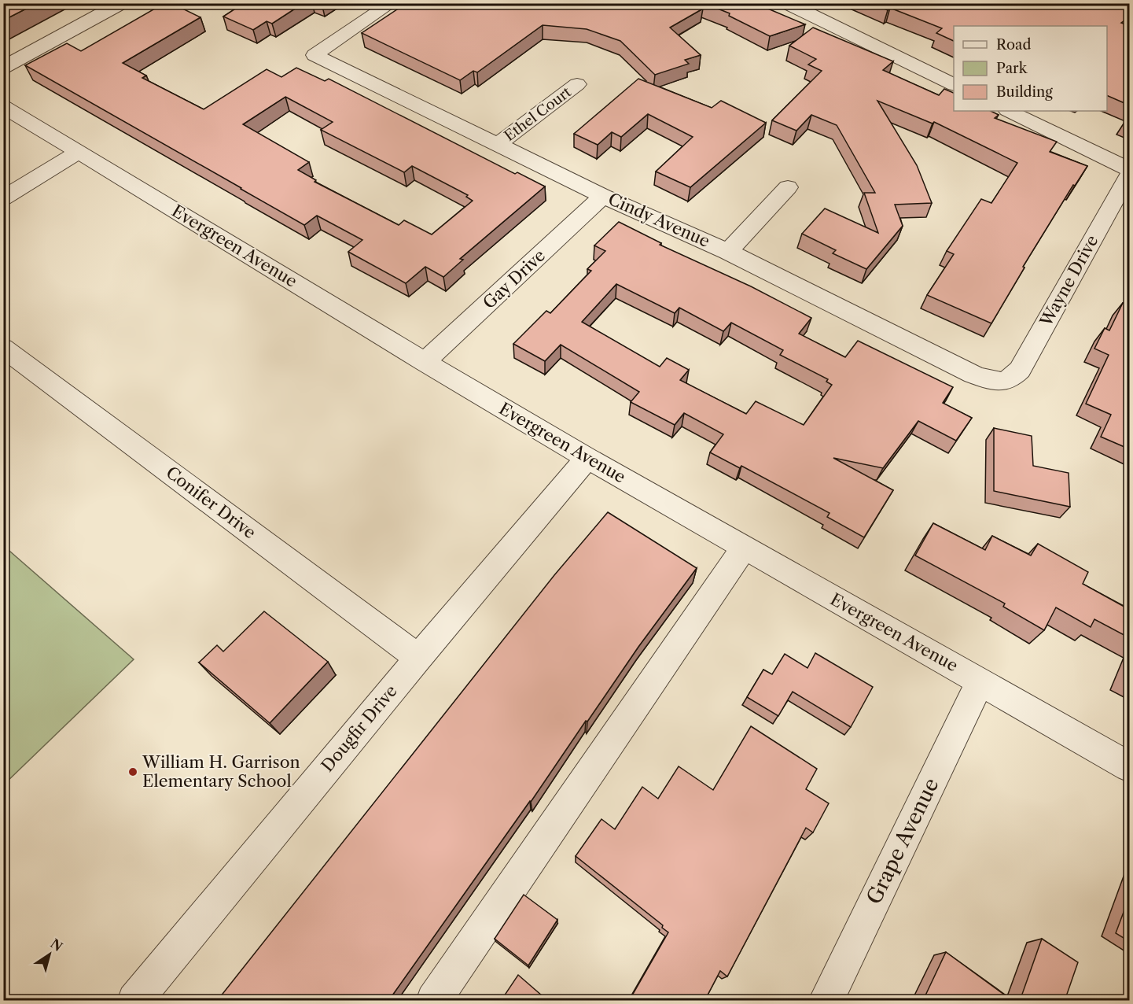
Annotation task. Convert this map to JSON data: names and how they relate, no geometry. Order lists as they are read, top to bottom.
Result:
{
  "streets": {
    "street": [
      "Ethel Court",
      "Cindy Avenue",
      "Evergreen Avenue",
      "Gay Drive",
      "Wayne Drive",
      "Conifer Drive",
      "Dougfir Drive",
      "Grape Avenue"
    ]
  },
  "crossings": [
    ["Ethel Court", "Cindy Avenue"],
    ["Cindy Avenue", "Gay Drive"],
    ["Cindy Avenue", "Wayne Drive"],
    ["Evergreen Avenue", "Gay Drive"],
    ["Evergreen Avenue", "Dougfir Drive"],
    ["Evergreen Avenue", "Grape Avenue"],
    ["Conifer Drive", "Dougfir Drive"]
  ],
  "places": ["William H. Garrison Elementary School"],
  "legend": ["Road", "Park", "Building"],
  "north": "top right"
}
